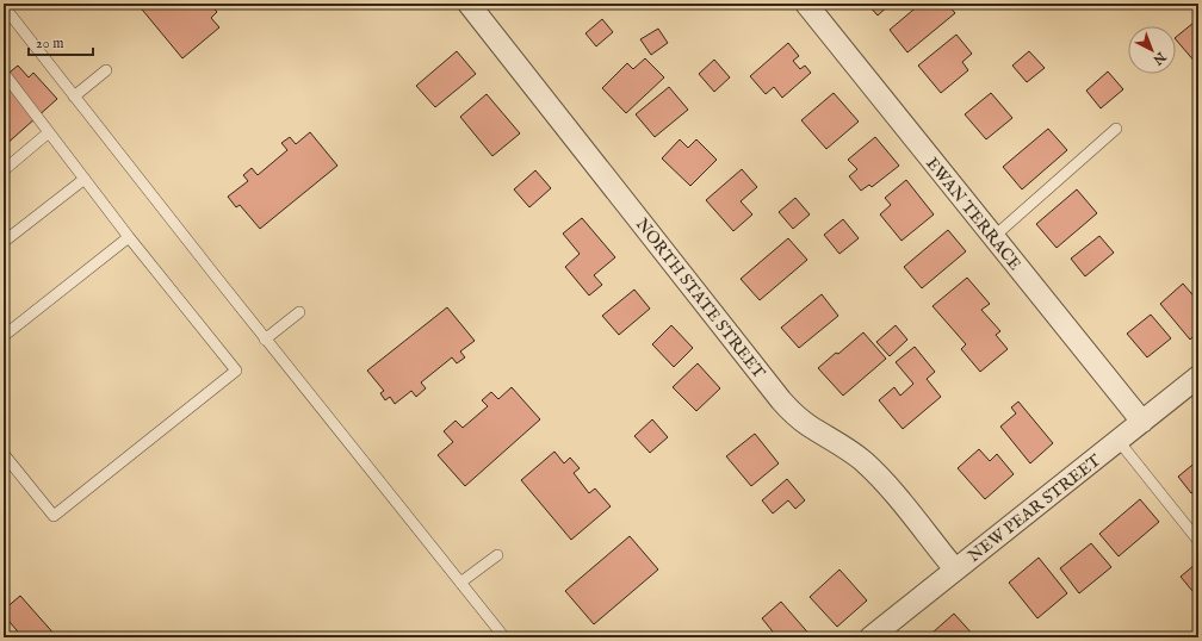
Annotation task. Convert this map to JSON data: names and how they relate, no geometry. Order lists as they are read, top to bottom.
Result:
{
  "streets": {
    "street": ["EWAN TERRACE", "NORTH STATE STREET", "NEW PEAR STREET"]
  },
  "crossings": [
    ["EWAN TERRACE", "NEW PEAR STREET"],
    ["NORTH STATE STREET", "NEW PEAR STREET"]
  ],
  "scale_bar": "20 m",
  "north": "bottom right"
}
